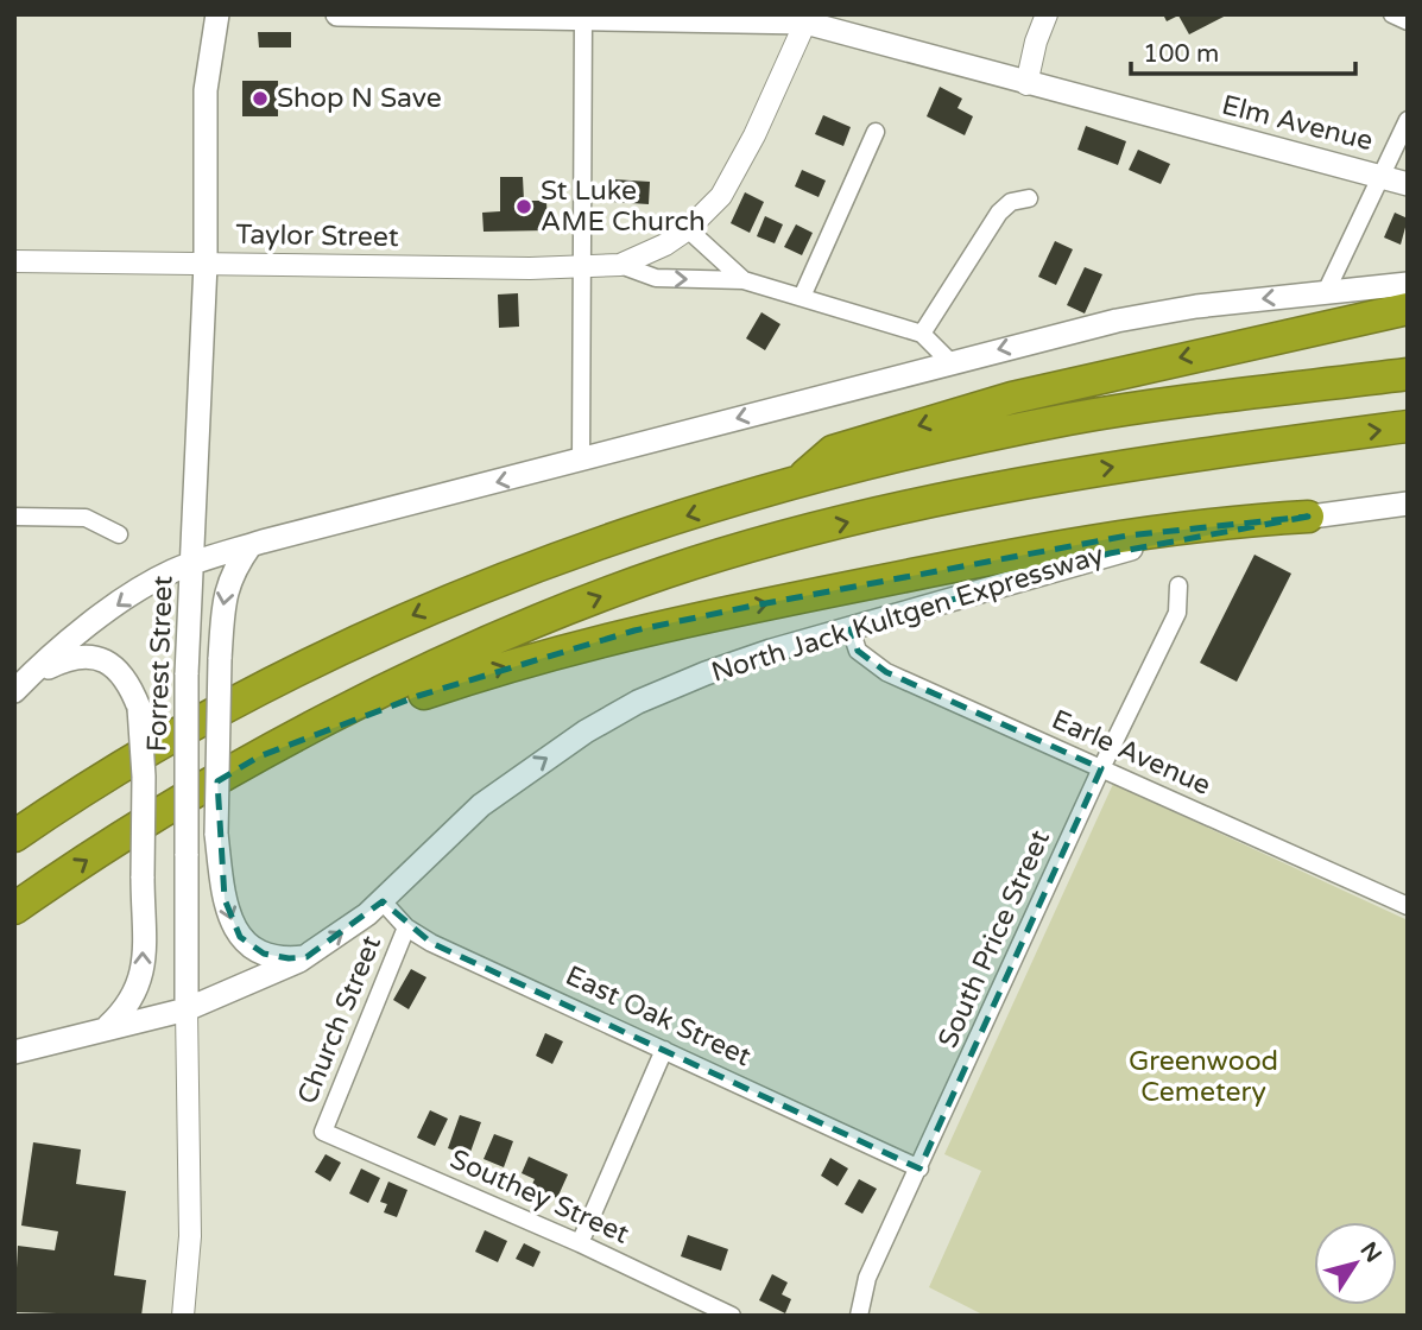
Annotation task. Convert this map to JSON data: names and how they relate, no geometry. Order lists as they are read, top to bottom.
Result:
{
  "streets": {
    "main road": ["Elm Avenue", "North Jack Kultgen Expressway", "Forrest Street"],
    "street": [
      "Taylor Street",
      "Earle Avenue",
      "South Price Street",
      "East Oak Street",
      "Church Street",
      "Southey Street"
    ]
  },
  "crossings": [
    ["Taylor Street", "Forrest Street"],
    ["North Jack Kultgen Expressway", "Forrest Street"],
    ["North Jack Kultgen Expressway", "Earle Avenue"],
    ["North Jack Kultgen Expressway", "East Oak Street"],
    ["Earle Avenue", "South Price Street"],
    ["South Price Street", "East Oak Street"],
    ["East Oak Street", "Church Street"],
    ["Church Street", "Southey Street"]
  ],
  "one_way": ["North Jack Kultgen Expressway"],
  "parks": ["Greenwood Cemetery"],
  "places": ["Shop N Save", "St Luke AME Church"],
  "scale_bar": "100 m",
  "north": "top right"
}
